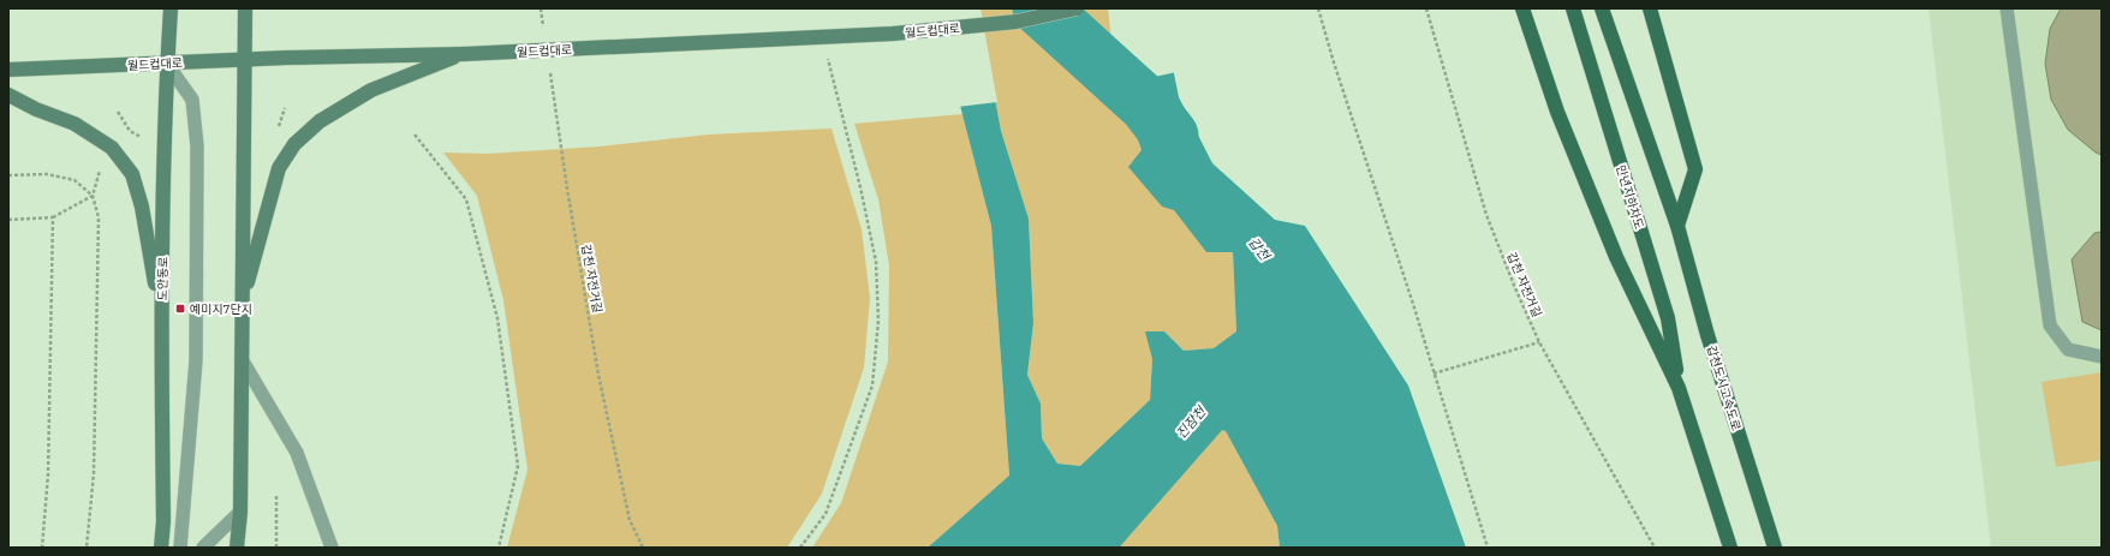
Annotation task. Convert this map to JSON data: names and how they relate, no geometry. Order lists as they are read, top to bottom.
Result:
{
  "streets": {
    "main road": ["만년지하차도", "갑천도시고속도로"],
    "street": ["월드컵대로", "도안동로"],
    "path": ["갑천 자전거길"]
  },
  "crossings": [
    ["월드컵대로", "도안동로"]
  ],
  "water": ["갑천", "진잠천"],
  "places": {
    "transit": ["예미지7단지"]
  }
}
